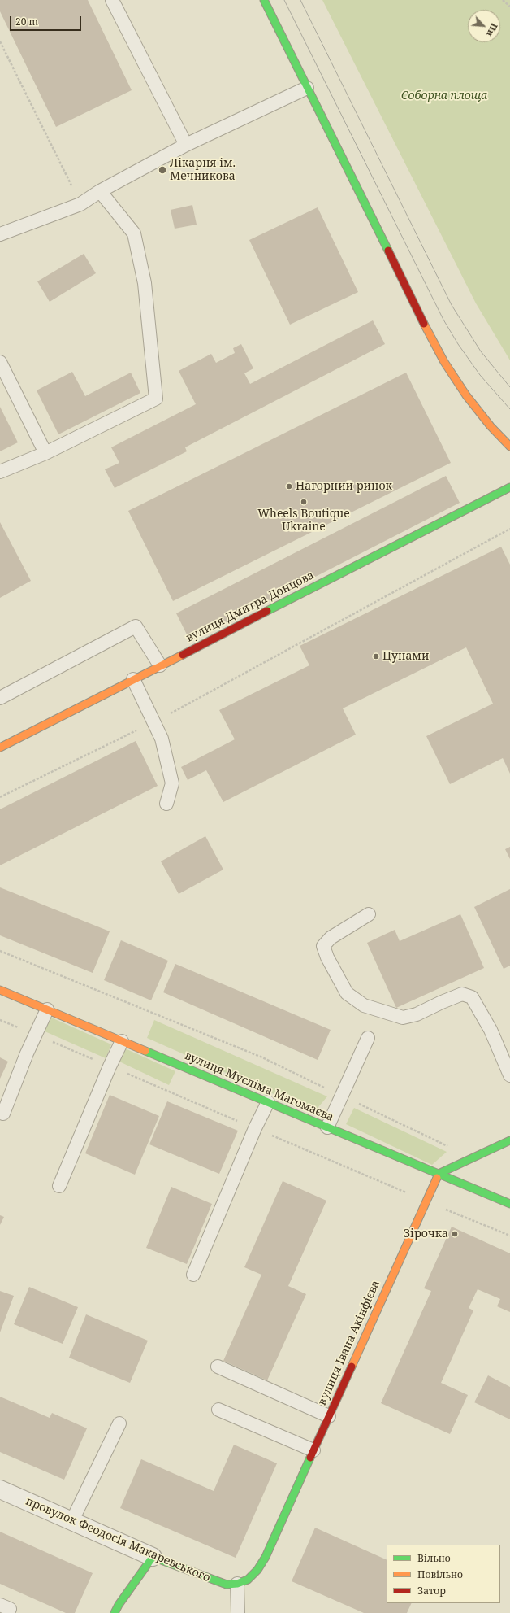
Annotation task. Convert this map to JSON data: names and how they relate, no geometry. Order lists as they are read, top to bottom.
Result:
{
  "streets": {
    "street": [
      "вулиця Дмитра Донцова",
      "вулиця Мусліма Магомаєва",
      "вулиця Івана Акінфієва",
      "провулок Феодосія Макаревського"
    ]
  },
  "crossings": [
    ["вулиця Мусліма Магомаєва", "вулиця Івана Акінфієва"],
    ["вулиця Івана Акінфієва", "провулок Феодосія Макаревського"]
  ],
  "parks": ["Соборна площа"],
  "places": [
    "Лікарня ім. Мечникова",
    "Нагорний ринок",
    "Wheels Boutique Ukraine",
    "Цунами",
    "Зірочка"
  ],
  "legend": ["Вільно", "Повільно", "Затор"],
  "scale_bar": "20 m",
  "north": "bottom right"
}
